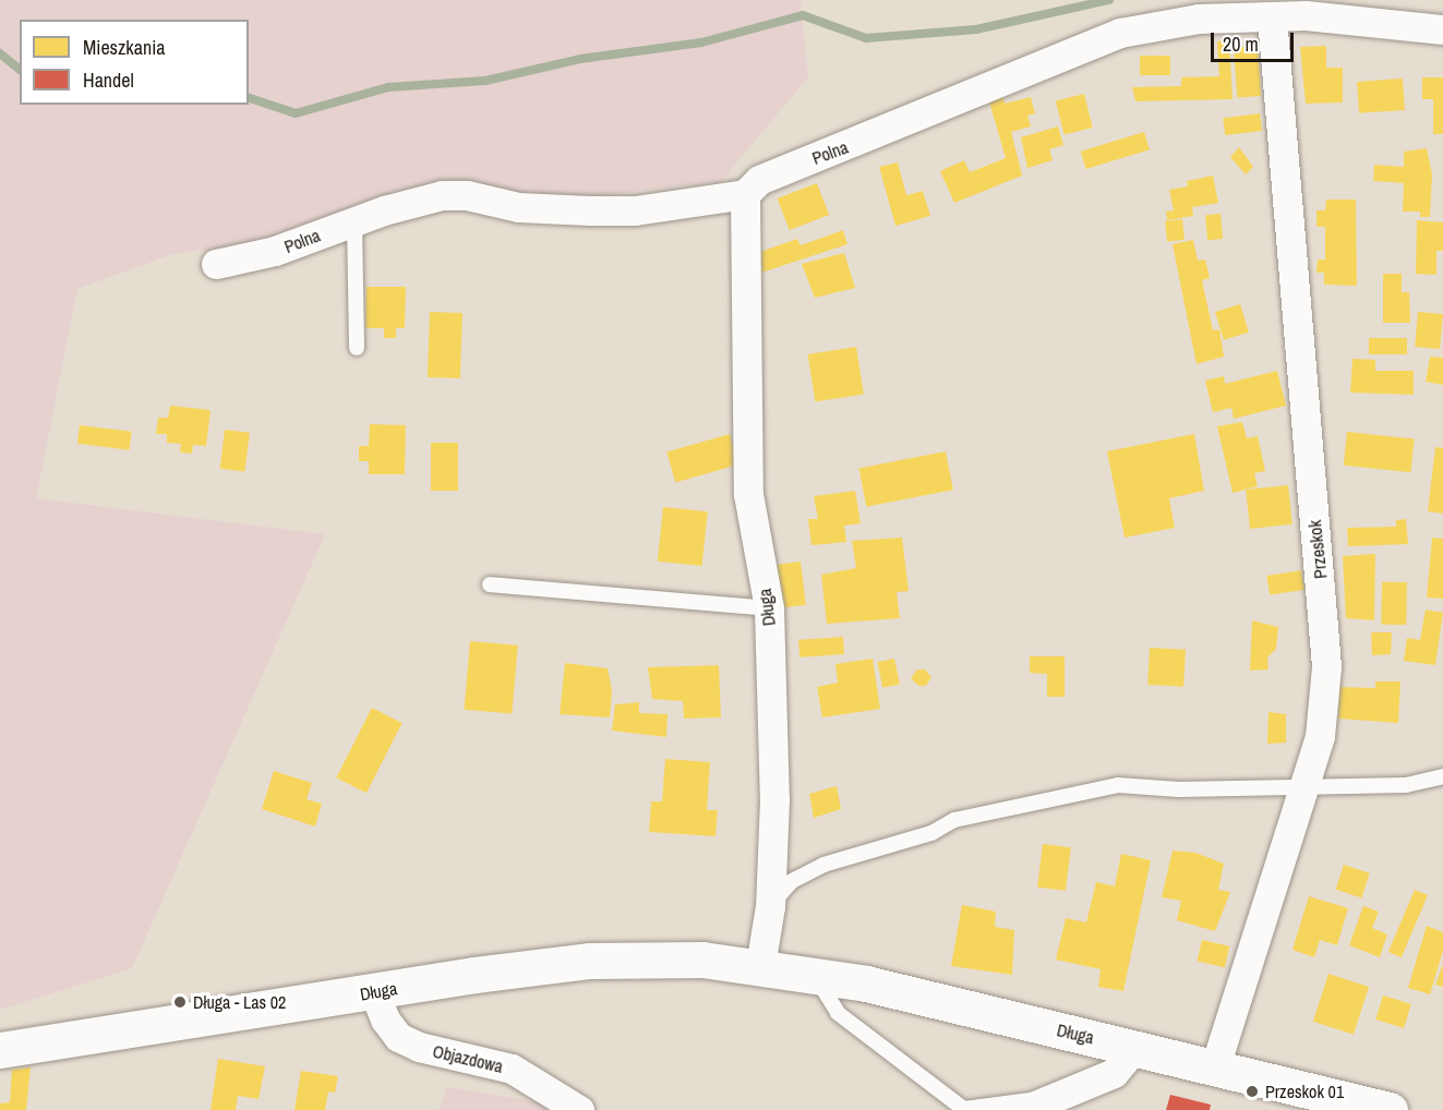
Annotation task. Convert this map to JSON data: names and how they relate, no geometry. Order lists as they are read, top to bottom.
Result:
{
  "streets": {
    "street": [
      "Polna",
      "Przeskok",
      "Długa",
      "Objazdowa"
    ]
  },
  "crossings": [
    ["Polna", "Przeskok"],
    ["Polna", "Długa"],
    ["Przeskok", "Długa"],
    ["Długa", "Objazdowa"]
  ],
  "places": ["Długa - Las 02", "Przeskok 01"],
  "legend": ["Mieszkania", "Handel"],
  "scale_bar": "20 m"
}
